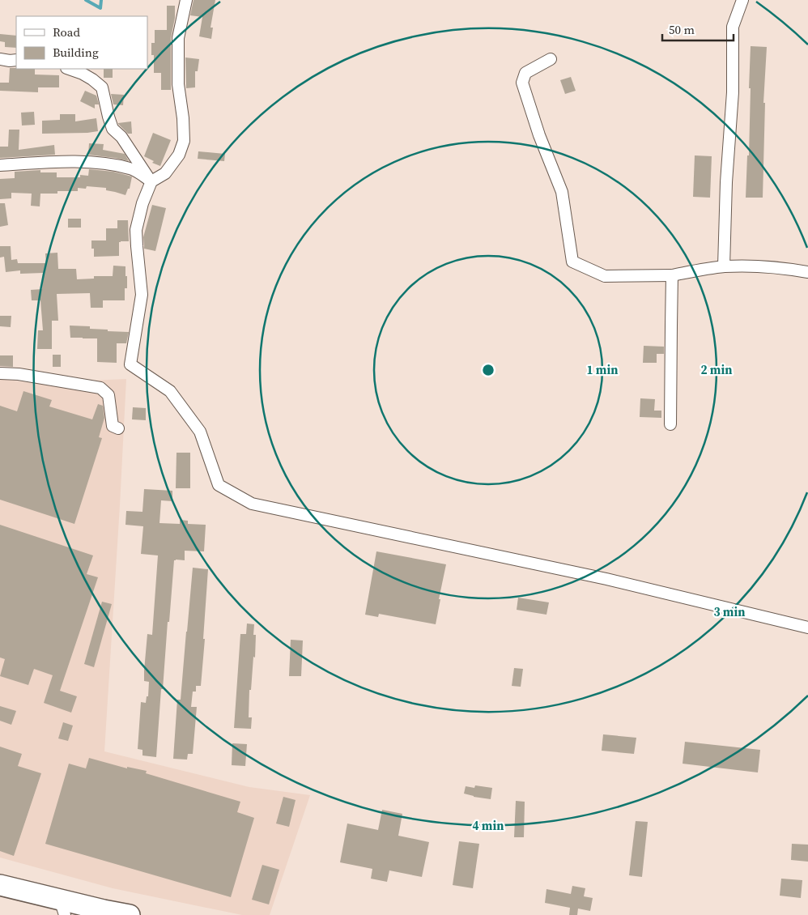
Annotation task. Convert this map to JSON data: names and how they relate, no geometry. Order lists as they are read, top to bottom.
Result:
{
  "legend": ["Road", "Building"],
  "scale_bar": "50 m",
  "rings": [
    "1 min",
    "2 min",
    "3 min",
    "4 min"
  ]
}
